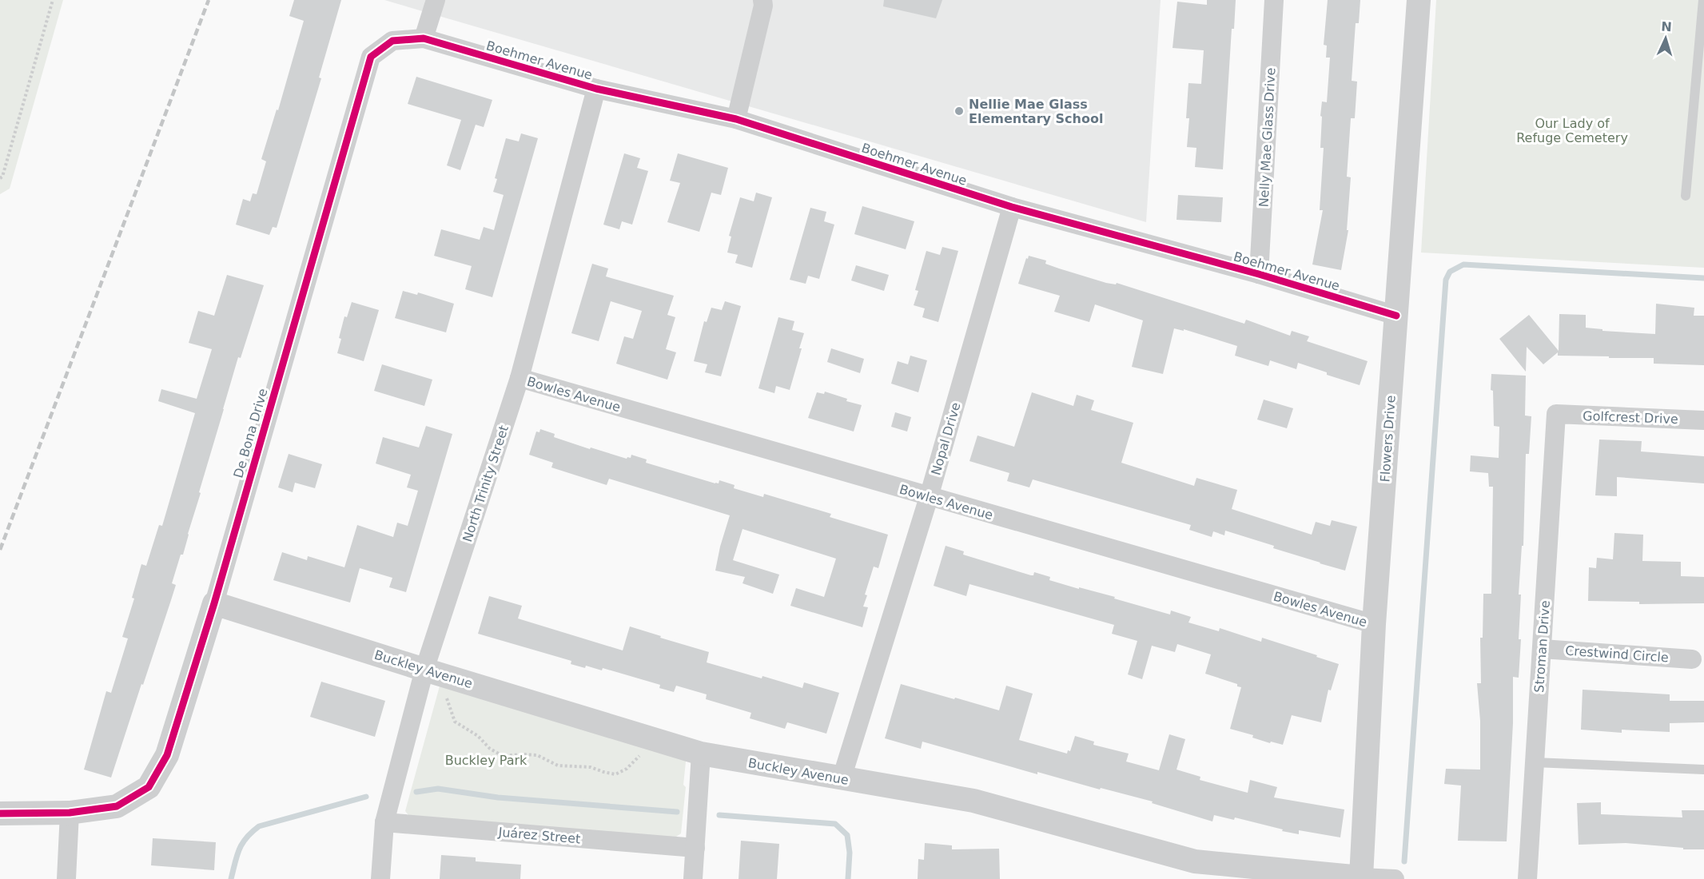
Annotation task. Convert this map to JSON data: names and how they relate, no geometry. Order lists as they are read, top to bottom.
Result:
{
  "streets": {
    "street": [
      "Boehmer Avenue",
      "Nelly Mae Glass Drive",
      "Bowles Avenue",
      "Golfcrest Drive",
      "De Bona Drive",
      "Nopal Drive",
      "Flowers Drive",
      "North Trinity Street",
      "Stroman Drive",
      "Crestwind Circle",
      "Buckley Avenue",
      "Juárez Street"
    ]
  },
  "crossings": [
    ["Boehmer Avenue", "Nelly Mae Glass Drive"],
    ["Boehmer Avenue", "De Bona Drive"],
    ["Boehmer Avenue", "Nopal Drive"],
    ["Boehmer Avenue", "Flowers Drive"],
    ["Boehmer Avenue", "North Trinity Street"],
    ["Bowles Avenue", "Nopal Drive"],
    ["Bowles Avenue", "Flowers Drive"],
    ["Bowles Avenue", "North Trinity Street"],
    ["Golfcrest Drive", "Stroman Drive"],
    ["De Bona Drive", "Buckley Avenue"],
    ["Nopal Drive", "Buckley Avenue"],
    ["Flowers Drive", "Buckley Avenue"],
    ["North Trinity Street", "Buckley Avenue"],
    ["North Trinity Street", "Juárez Street"],
    ["Stroman Drive", "Crestwind Circle"]
  ],
  "parks": ["Our Lady of Refuge Cemetery", "Buckley Park"],
  "places": ["Nellie Mae Glass Elementary School"],
  "north": "top"
}
